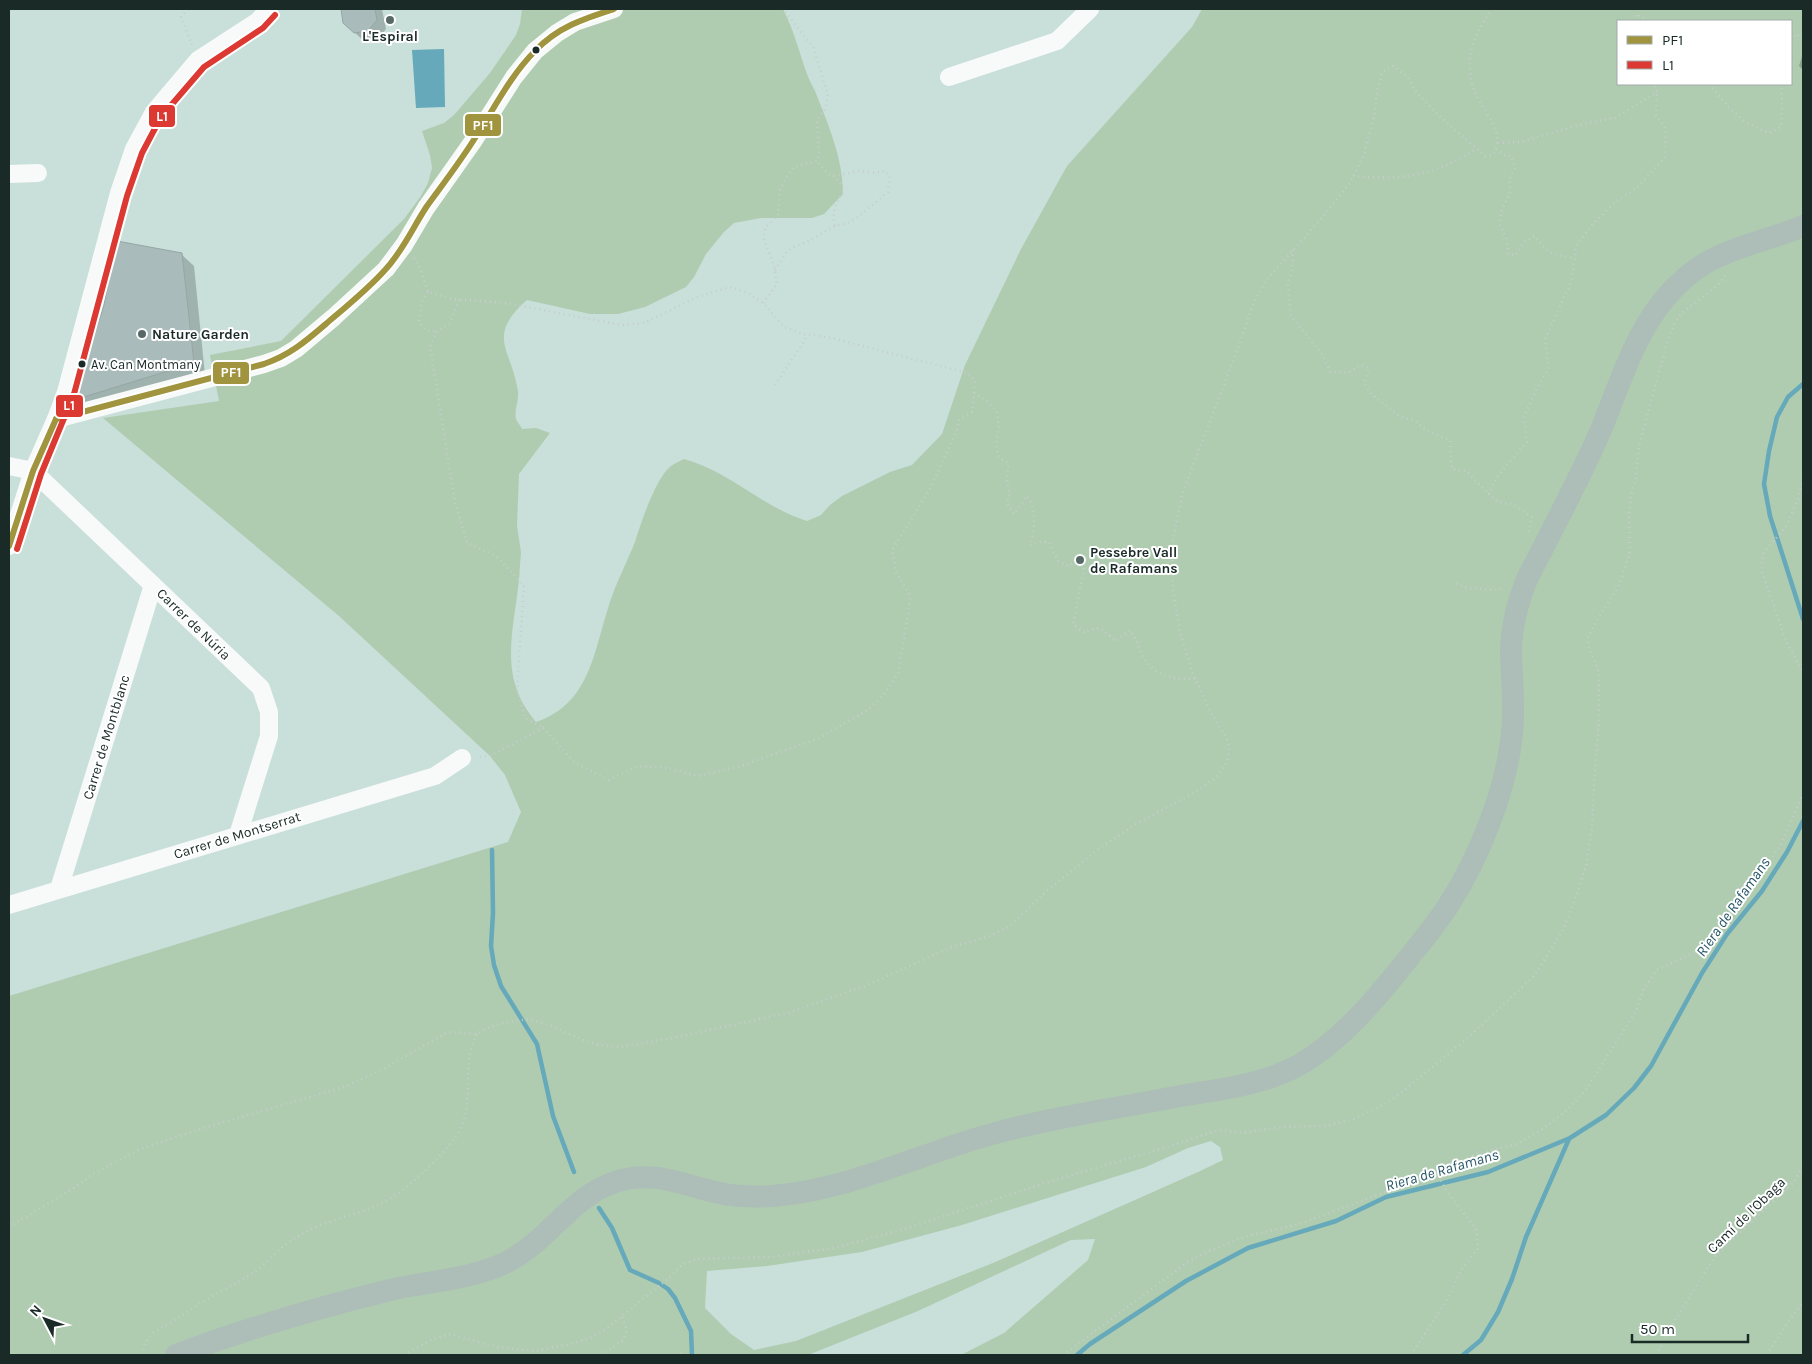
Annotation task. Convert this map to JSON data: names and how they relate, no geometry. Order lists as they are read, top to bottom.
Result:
{
  "streets": {
    "street": ["Carrer de Núria", "Carrer de Montblanc", "Carrer de Montserrat"],
    "path": ["Camí de l'Obaga"]
  },
  "crossings": [
    ["Carrer de Núria", "Carrer de Montblanc"],
    ["Carrer de Núria", "Carrer de Montserrat"],
    ["Carrer de Montblanc", "Carrer de Montserrat"]
  ],
  "water": ["Riera de Rafamans"],
  "places": [
    "L'Espiral",
    "Nature Garden",
    "Av. Can Montmany",
    "Pessebre Vall de Rafamans"
  ],
  "lines": ["transit line PF1", "transit line L1"],
  "legend": ["PF1", "L1"],
  "scale_bar": "50 m",
  "north": "top left"
}
